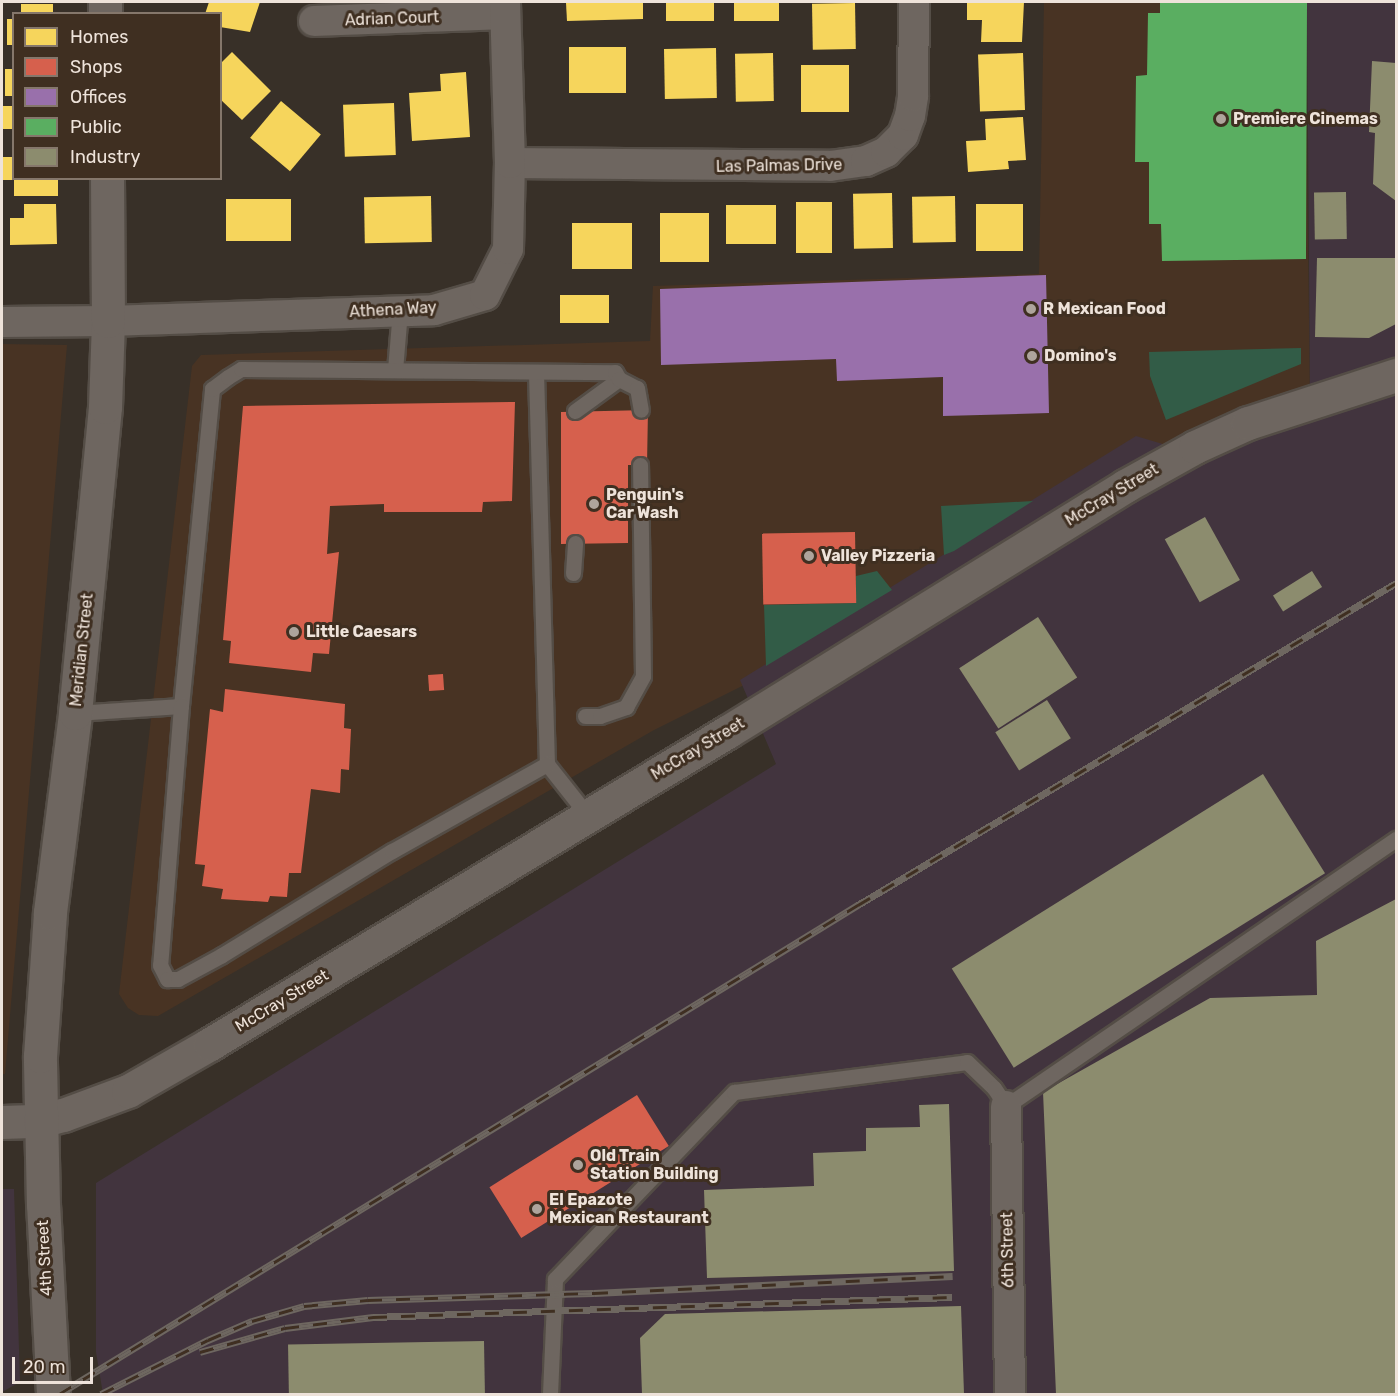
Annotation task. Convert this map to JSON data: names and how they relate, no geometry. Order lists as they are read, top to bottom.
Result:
{
  "streets": {
    "street": [
      "Adrian Court",
      "Las Palmas Drive",
      "Athena Way",
      "McCray Street",
      "Meridian Street",
      "6th Street",
      "4th Street"
    ]
  },
  "crossings": [
    ["Adrian Court", "Athena Way"],
    ["Las Palmas Drive", "Athena Way"],
    ["Athena Way", "Meridian Street"],
    ["McCray Street", "Meridian Street"],
    ["McCray Street", "4th Street"],
    ["Meridian Street", "4th Street"]
  ],
  "places": [
    "Premiere Cinemas",
    "R Mexican Food",
    "Domino's",
    "Penguin's Car Wash",
    "Valley Pizzeria",
    "Little Caesars",
    "Old Train Station Building",
    "El Epazote Mexican Restaurant"
  ],
  "legend": [
    "Homes",
    "Shops",
    "Offices",
    "Public",
    "Industry"
  ],
  "scale_bar": "20 m"
}
